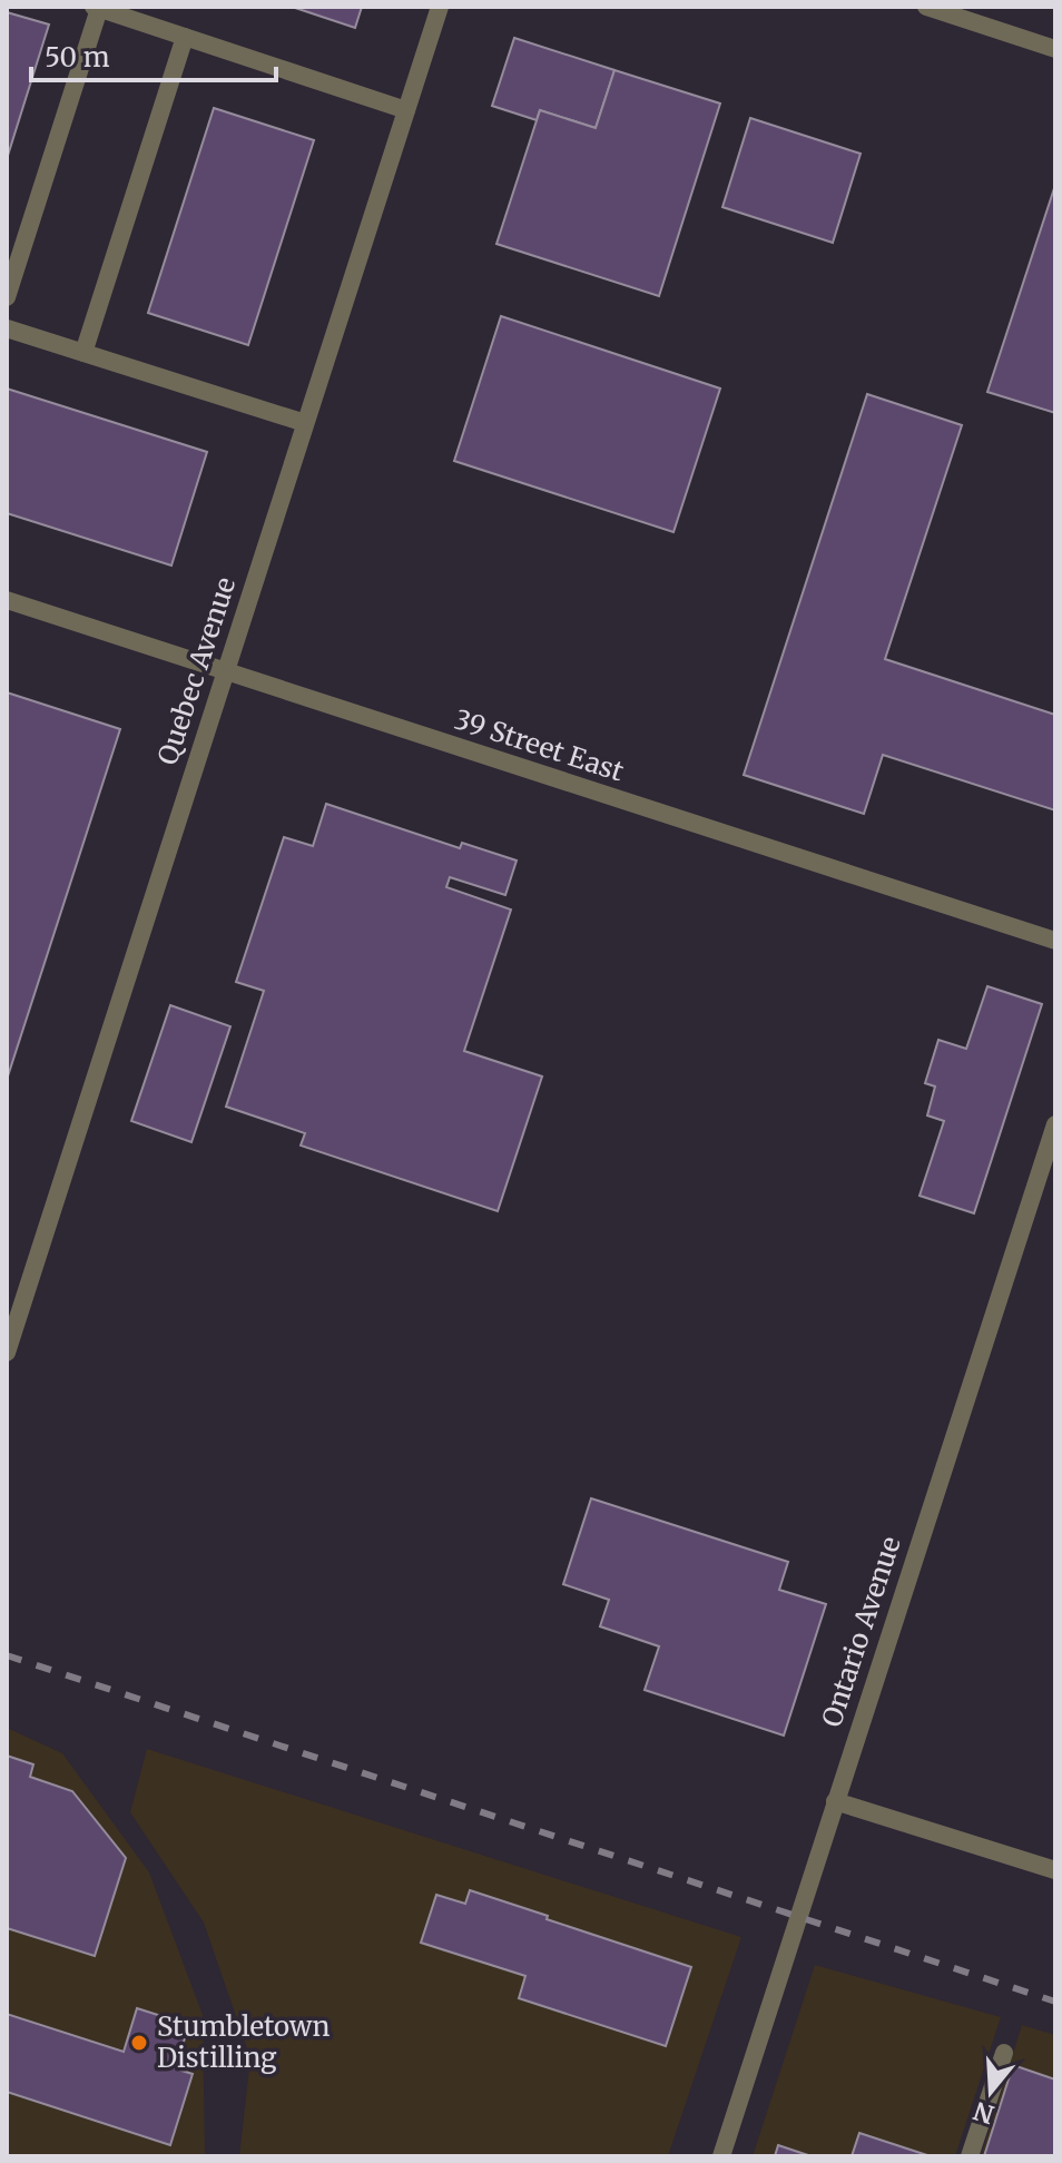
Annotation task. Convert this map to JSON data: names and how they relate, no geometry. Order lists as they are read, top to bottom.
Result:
{
  "streets": {
    "street": ["Quebec Avenue", "39 Street East", "Ontario Avenue"]
  },
  "crossings": [
    ["Quebec Avenue", "39 Street East"]
  ],
  "places": ["Stumbletown Distilling"],
  "scale_bar": "50 m",
  "north": "bottom"
}
